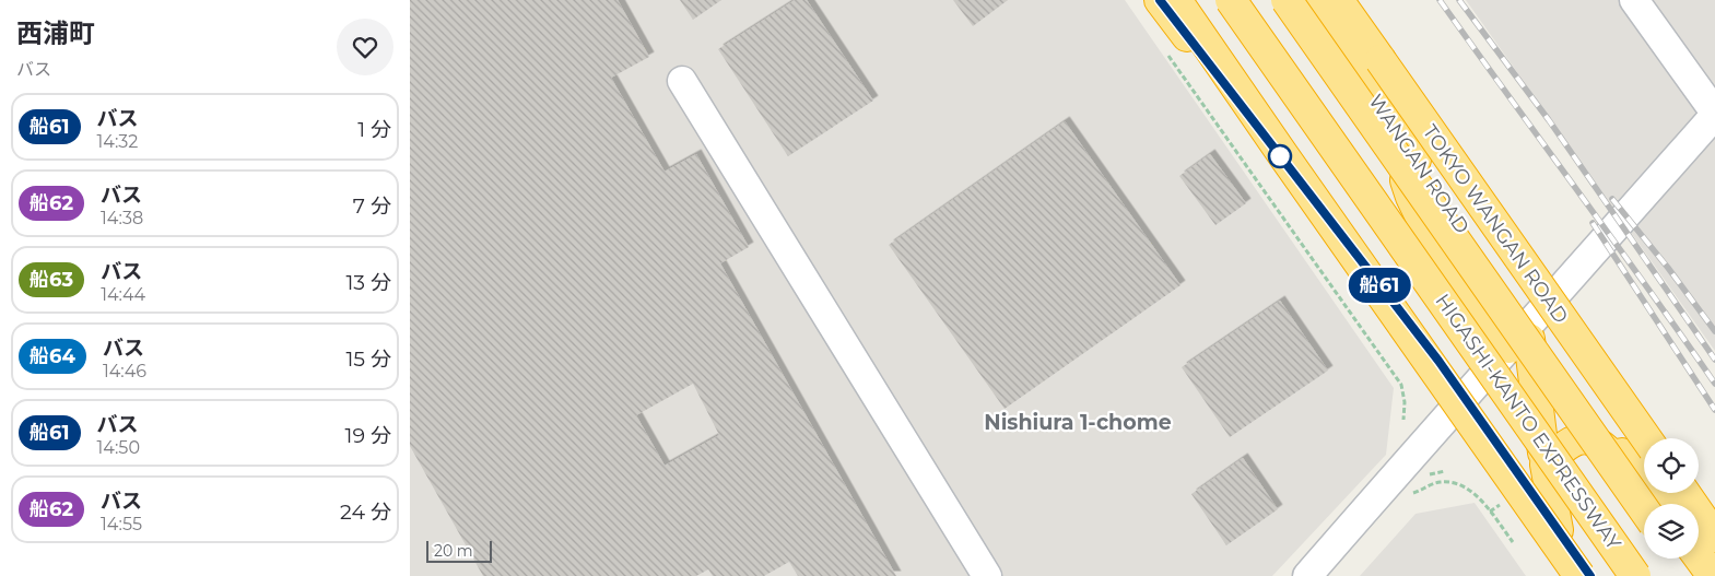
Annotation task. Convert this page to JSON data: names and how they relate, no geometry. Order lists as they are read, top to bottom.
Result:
{
  "streets": {
    "highway": ["WANGAN ROAD", "TOKYO WANGAN ROAD", "HIGASHI-KANTO EXPRESSWAY"]
  },
  "crossings": [
    ["WANGAN ROAD", "TOKYO WANGAN ROAD"]
  ],
  "districts": ["Nishiura 1-chome"],
  "lines": ["bus line 船61"],
  "scale_bar": "20 m",
  "page": {
    "heading": ["西浦町", "バス"],
    "on_map": "船61",
    "list": [
      {
        "mark": "船61",
        "name": "バス",
        "note": "14:32",
        "value": "1 分"
      },
      {
        "mark": "船62",
        "name": "バス",
        "note": "14:38",
        "value": "7 分"
      },
      {
        "mark": "船63",
        "name": "バス",
        "note": "14:44",
        "value": "13 分"
      },
      {
        "mark": "船64",
        "name": "バス",
        "note": "14:46",
        "value": "15 分"
      },
      {
        "mark": "船61",
        "name": "バス",
        "note": "14:50",
        "value": "19 分"
      },
      {
        "mark": "船62",
        "name": "バス",
        "note": "14:55",
        "value": "24 分"
      }
    ],
    "scale": "20 m"
  }
}
